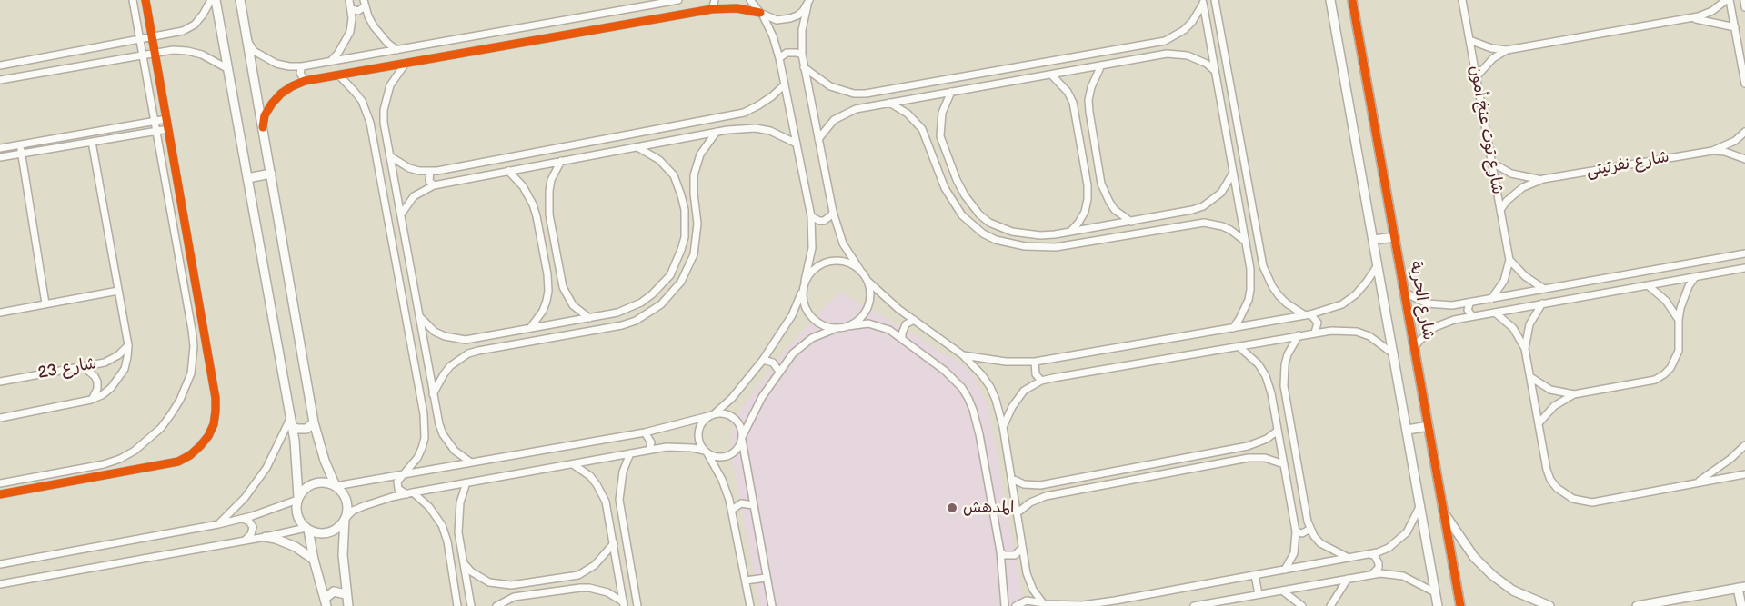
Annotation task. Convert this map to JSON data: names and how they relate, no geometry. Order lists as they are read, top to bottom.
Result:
{
  "streets": {
    "street": [
      "شارع توت عنخ أمون",
      "شارع نفرتيتى",
      "شارع الحرية",
      "شارع 23"
    ]
  },
  "crossings": [
    ["شارع توت عنخ أمون", "شارع نفرتيتى"]
  ],
  "places": ["المدهش"]
}
